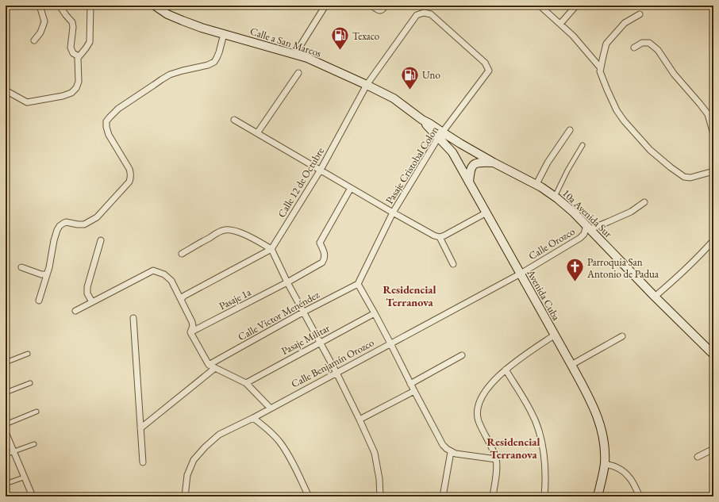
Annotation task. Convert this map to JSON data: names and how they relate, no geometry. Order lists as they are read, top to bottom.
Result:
{
  "streets": {
    "main road": ["Calle a San Marcos", "10a Avenida Sur", "Avenida Cuba"],
    "street": [
      "Pasaje Cristobal Colon",
      "Calle 12 de Octubre",
      "Calle Orozco",
      "Pasaje 1a",
      "Calle Victor Menéndez",
      "Pasaje Militar",
      "Calle Benjamín Orozco"
    ]
  },
  "crossings": [
    ["Calle a San Marcos", "Calle 12 de Octubre"],
    ["Calle a San Marcos", "Avenida Cuba"],
    ["Pasaje Cristobal Colon", "Calle 12 de Octubre"],
    ["Pasaje Cristobal Colon", "10a Avenida Sur"],
    ["Pasaje Cristobal Colon", "Avenida Cuba"],
    ["Pasaje Cristobal Colon", "Calle Victor Menéndez"],
    ["10a Avenida Sur", "Calle Orozco"],
    ["10a Avenida Sur", "Avenida Cuba"],
    ["Calle Orozco", "Avenida Cuba"],
    ["Calle Orozco", "Calle Benjamín Orozco"],
    ["Avenida Cuba", "Calle Benjamín Orozco"]
  ],
  "districts": ["Residencial Terranova", "Residencial Terranova"],
  "places": {
    "fuel station": ["Texaco", "Uno"],
    "church": ["Parroquia San Antonio de Padua"]
  }
}
